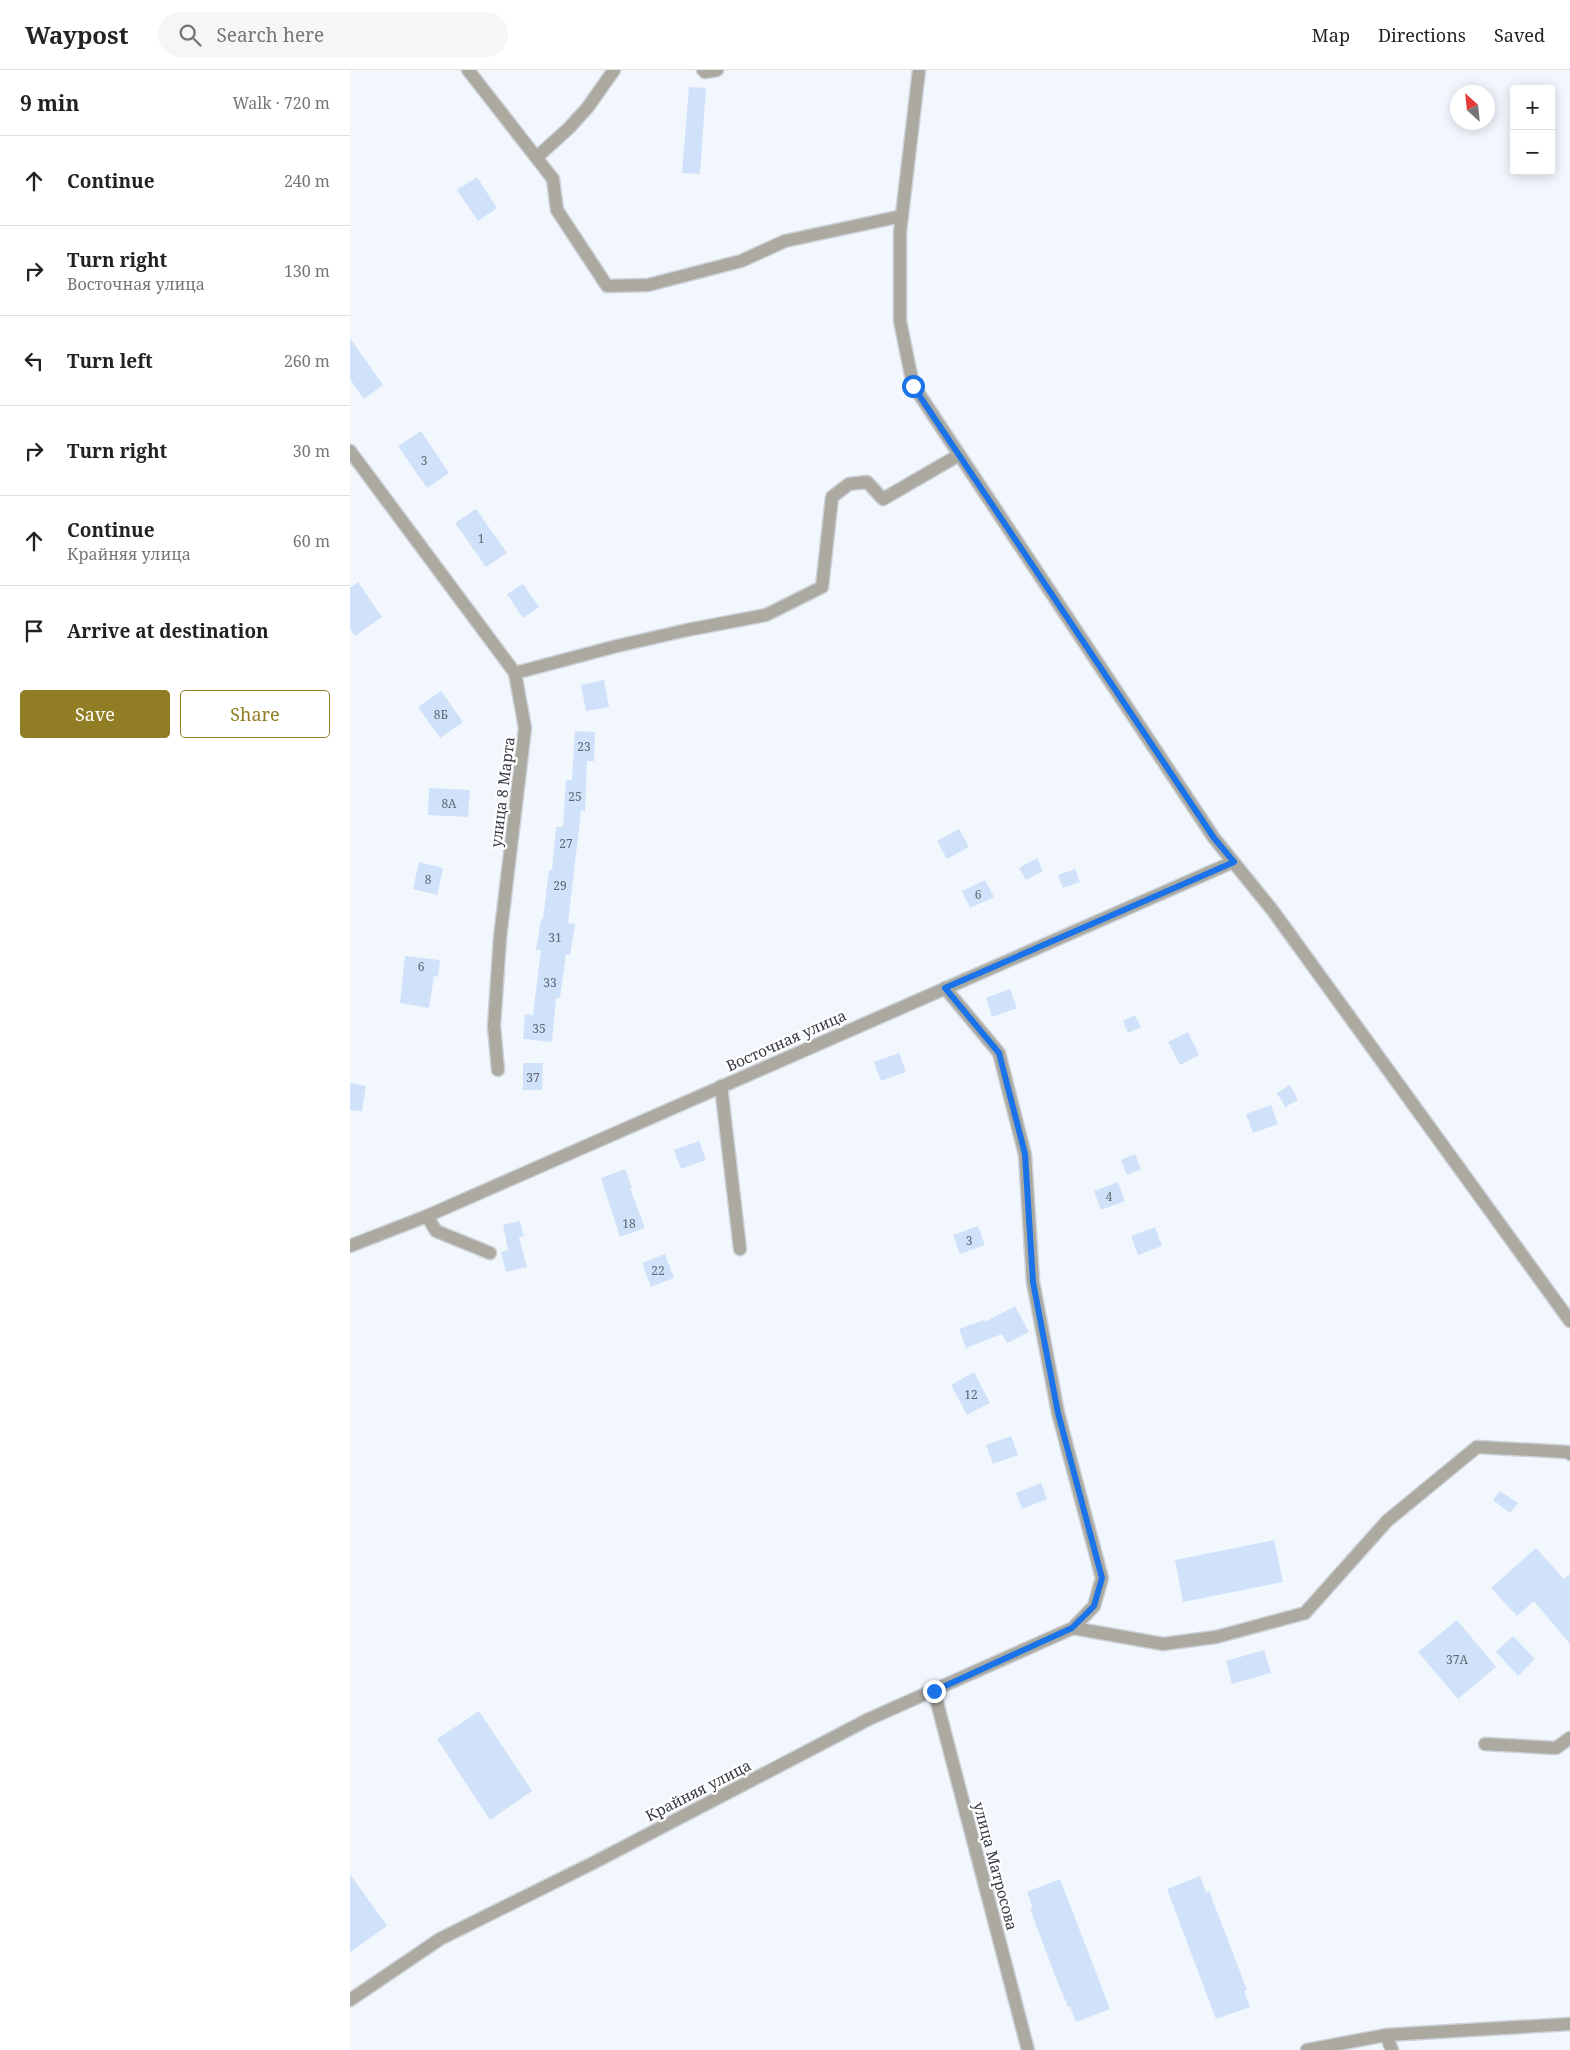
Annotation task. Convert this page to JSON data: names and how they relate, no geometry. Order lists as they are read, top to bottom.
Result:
{
  "streets": {
    "street": [
      "улица 8 Марта",
      "Восточная улица",
      "Крайняя улица",
      "улица Матросова"
    ]
  },
  "crossings": [
    ["Крайняя улица", "улица Матросова"]
  ],
  "house_numbers": [
    "3",
    "1",
    "8Б",
    "23",
    "25",
    "8А",
    "27",
    "8",
    "29",
    "6",
    "31",
    "6",
    "33",
    "35",
    "37",
    "4",
    "18",
    "3",
    "22",
    "12",
    "37А"
  ],
  "north": "top left",
  "page": {
    "header": "Waypost",
    "search": "Search here",
    "nav": ["Map", "Directions", "Saved"],
    "heading": ["9 min", "Walk · 720 m"],
    "map_buttons": ["+", "−"],
    "list": [
      ["Continue", "240 m"],
      ["Turn right", "Восточная улица", "130 m"],
      ["Turn left", "260 m"],
      ["Turn right", "30 m"],
      ["Continue", "Крайняя улица", "60 m"],
      "Arrive at destination"
    ],
    "buttons": ["Save", "Share"]
  }
}
